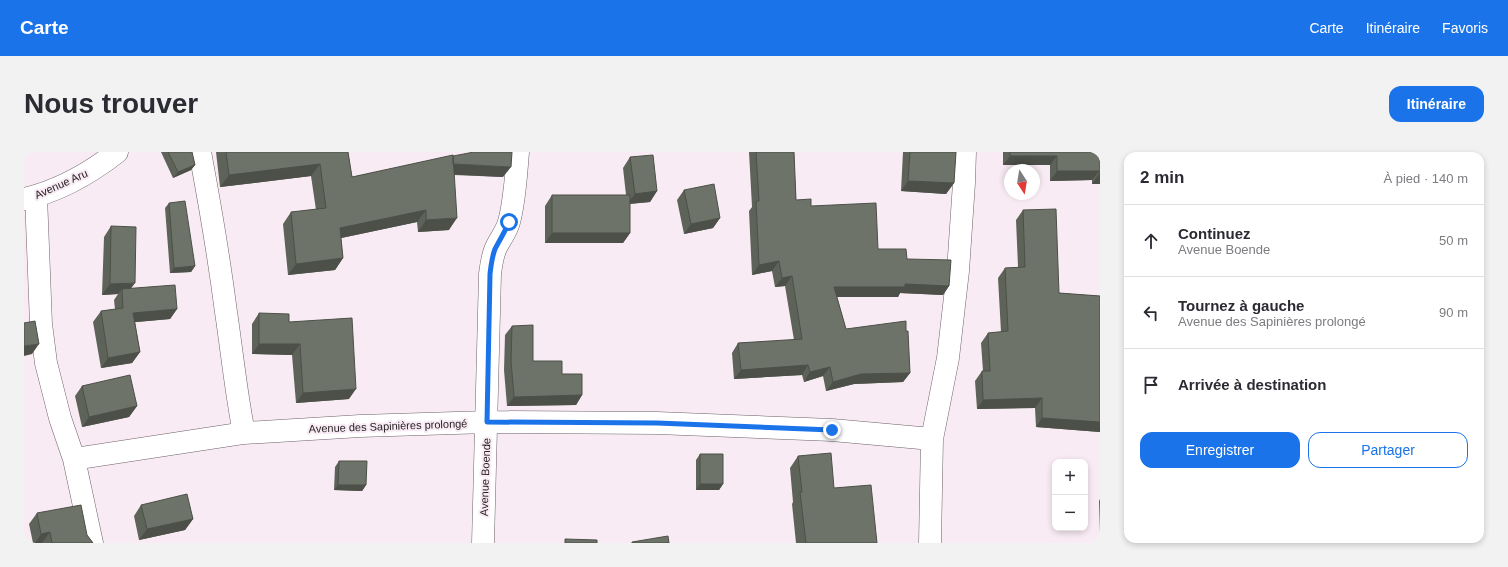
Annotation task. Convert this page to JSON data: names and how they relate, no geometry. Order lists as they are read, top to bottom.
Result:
{
  "streets": {
    "street": ["Avenue Aru", "Avenue des Sapinières prolongé", "Avenue Boende"]
  },
  "crossings": [
    ["Avenue des Sapinières prolongé", "Avenue Boende"]
  ],
  "north": "bottom",
  "page": {
    "header": "Carte",
    "nav": ["Carte", "Itinéraire", "Favoris"],
    "buttons": [
      "Itinéraire",
      ["Enregistrer", "Partager"]
    ],
    "title": "Nous trouver",
    "heading": ["2 min", "À pied · 140 m"],
    "list": [
      ["Continuez", "Avenue Boende", "50 m"],
      ["Tournez à gauche", "Avenue des Sapinières prolongé", "90 m"],
      "Arrivée à destination"
    ],
    "map_buttons": ["+", "−"]
  }
}
